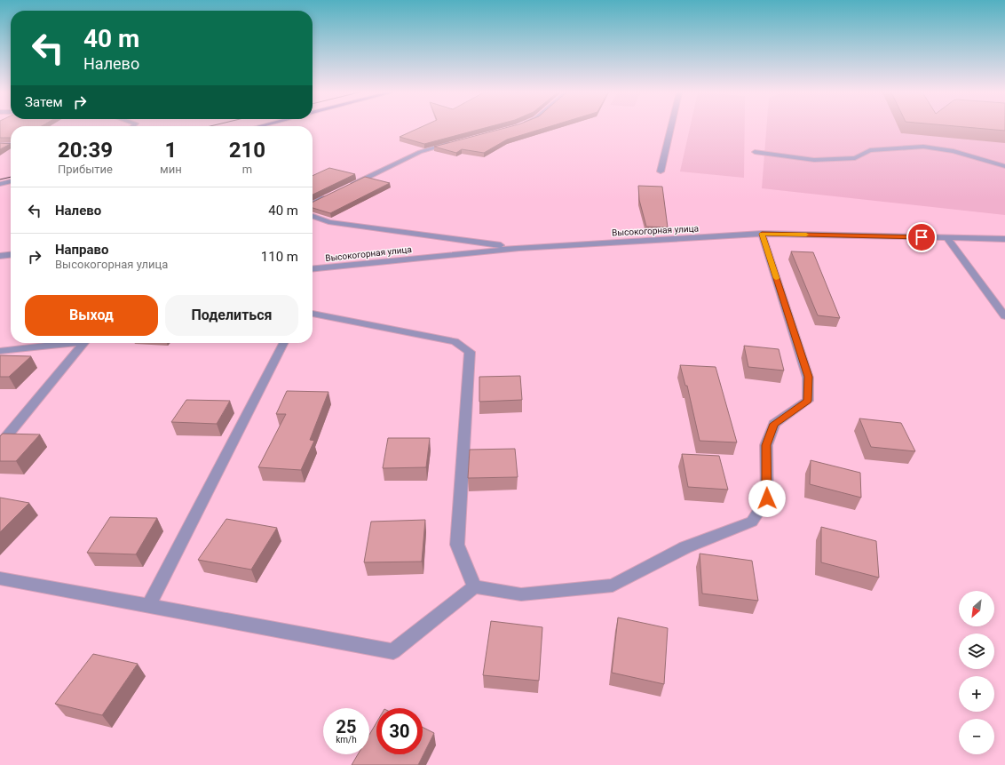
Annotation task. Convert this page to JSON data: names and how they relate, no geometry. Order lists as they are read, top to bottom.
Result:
{
  "streets": {
    "street": ["Высокогорная улица"]
  },
  "north": "bottom left",
  "page": {
    "turn": ["40 m", "Налево"],
    "then": "Затем",
    "eta": [
      "20:39",
      "Прибытие",
      "1",
      "мин",
      "210",
      "m"
    ],
    "list": [
      {
        "name": "Налево",
        "value": "40 m"
      },
      {
        "name": "Направо",
        "note": "Высокогорная улица",
        "value": "110 m"
      }
    ],
    "buttons": ["Выход", "Поделиться"],
    "map_buttons": ["+", "−"],
    "speed": "25 km/h",
    "limit": "30"
  }
}
